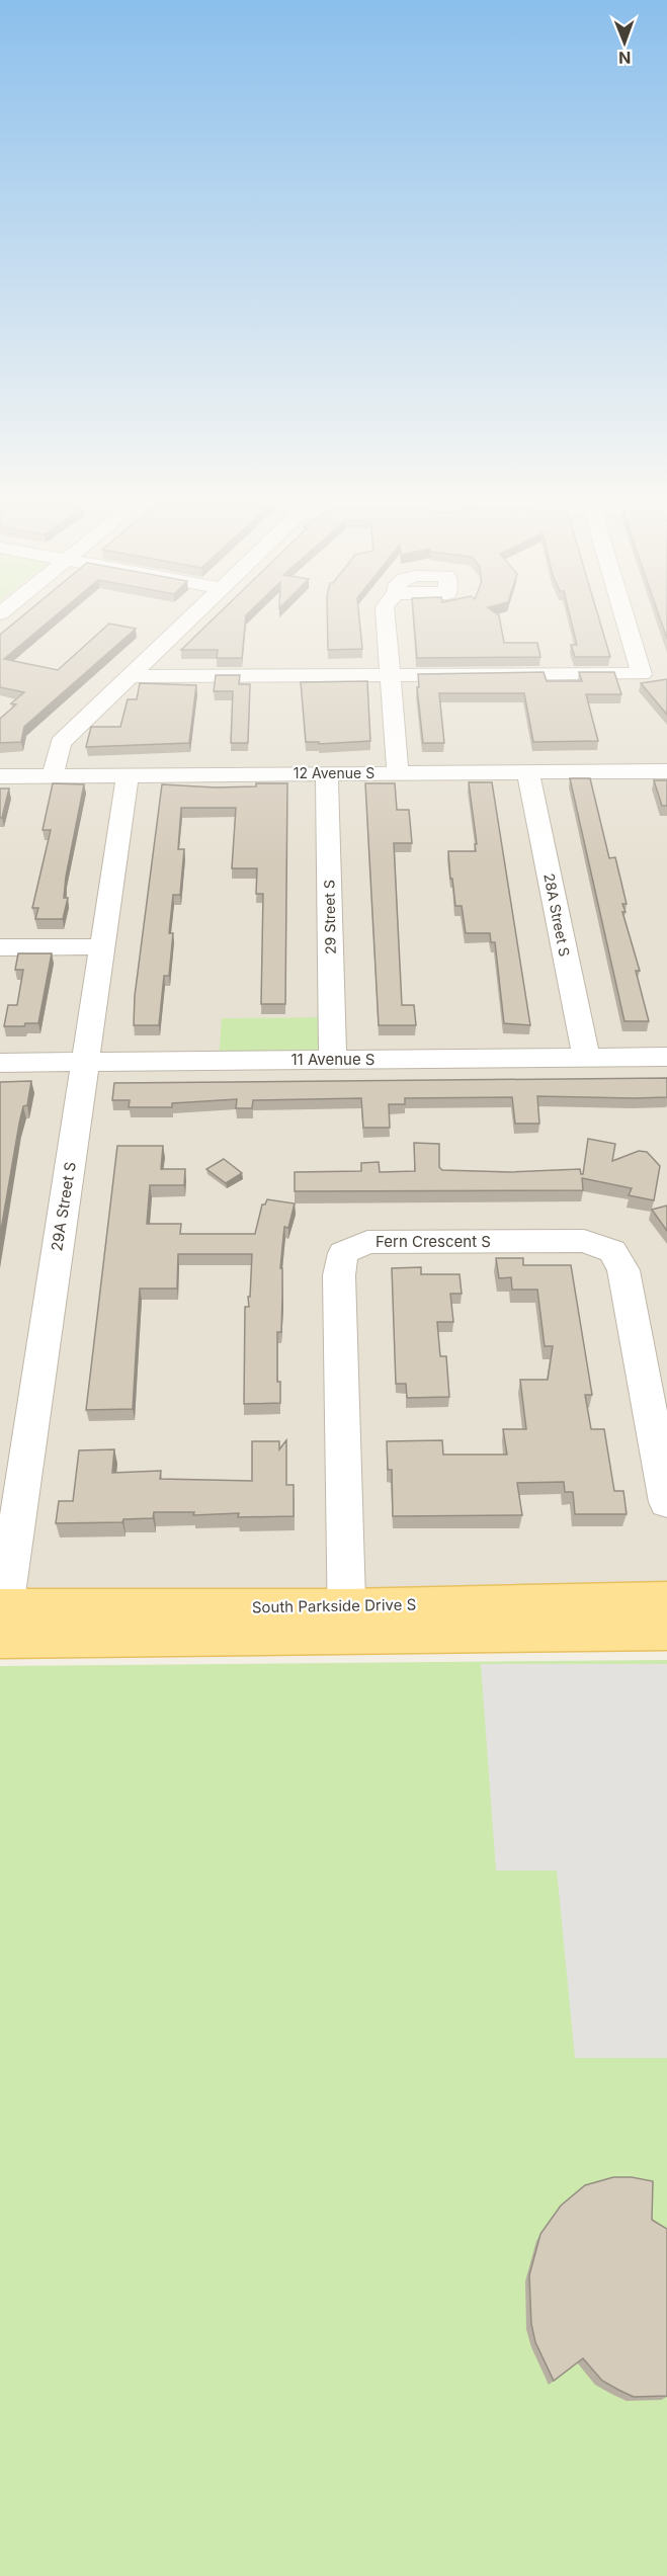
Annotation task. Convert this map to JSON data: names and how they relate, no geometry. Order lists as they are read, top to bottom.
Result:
{
  "streets": {
    "main road": ["South Parkside Drive S"],
    "street": [
      "12 Avenue S",
      "28A Street S",
      "29 Street S",
      "11 Avenue S",
      "29A Street S",
      "Fern Crescent S"
    ]
  },
  "crossings": [
    ["12 Avenue S", "28A Street S"],
    ["12 Avenue S", "29 Street S"],
    ["12 Avenue S", "29A Street S"],
    ["28A Street S", "11 Avenue S"],
    ["29 Street S", "11 Avenue S"],
    ["11 Avenue S", "29A Street S"],
    ["29A Street S", "South Parkside Drive S"],
    ["Fern Crescent S", "South Parkside Drive S"]
  ],
  "north": "bottom"
}
